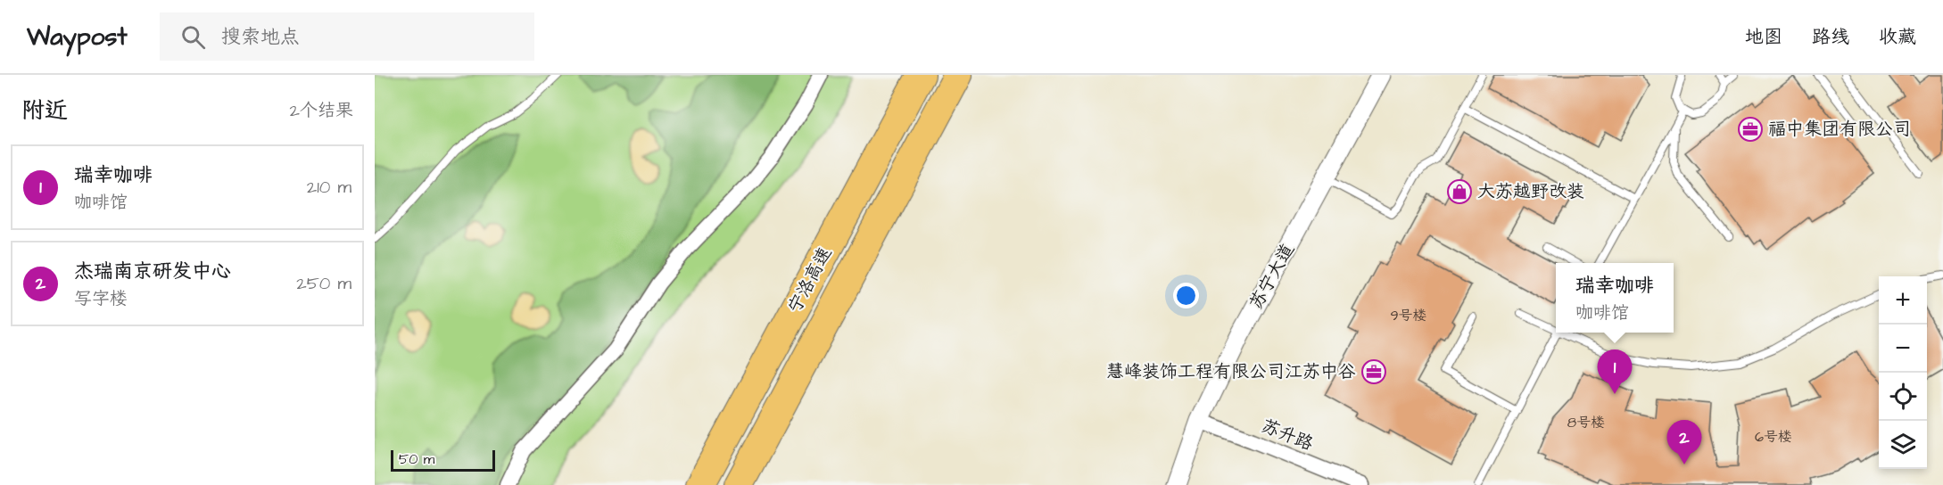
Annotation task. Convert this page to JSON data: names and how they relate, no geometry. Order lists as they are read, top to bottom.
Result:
{
  "streets": {
    "highway": ["宁洛高速"],
    "street": ["苏宁大道", "苏升路"]
  },
  "crossings": [
    ["苏宁大道", "苏升路"]
  ],
  "places": {
    "office": ["福中集团有限公司", "慧峰装饰工程有限公司江苏中谷"],
    "shop": ["大苏越野改装"]
  },
  "house_numbers": ["9号楼", "8号楼", "6号楼"],
  "scale_bar": "50 m",
  "page": {
    "header": "Waypost",
    "search": "搜索地点",
    "nav": ["地图", "路线", "收藏"],
    "heading": ["附近", "2个结果"],
    "list": [
      {
        "mark": "1",
        "name": "瑞幸咖啡",
        "note": "咖啡馆",
        "value": "210 m"
      },
      {
        "mark": "2",
        "name": "杰瑞南京研发中心",
        "note": "写字楼",
        "value": "250 m"
      }
    ],
    "popup": ["瑞幸咖啡", "咖啡馆"],
    "map_buttons": ["+", "−"],
    "pins": ["1", "2"],
    "scale": "50 m"
  }
}
